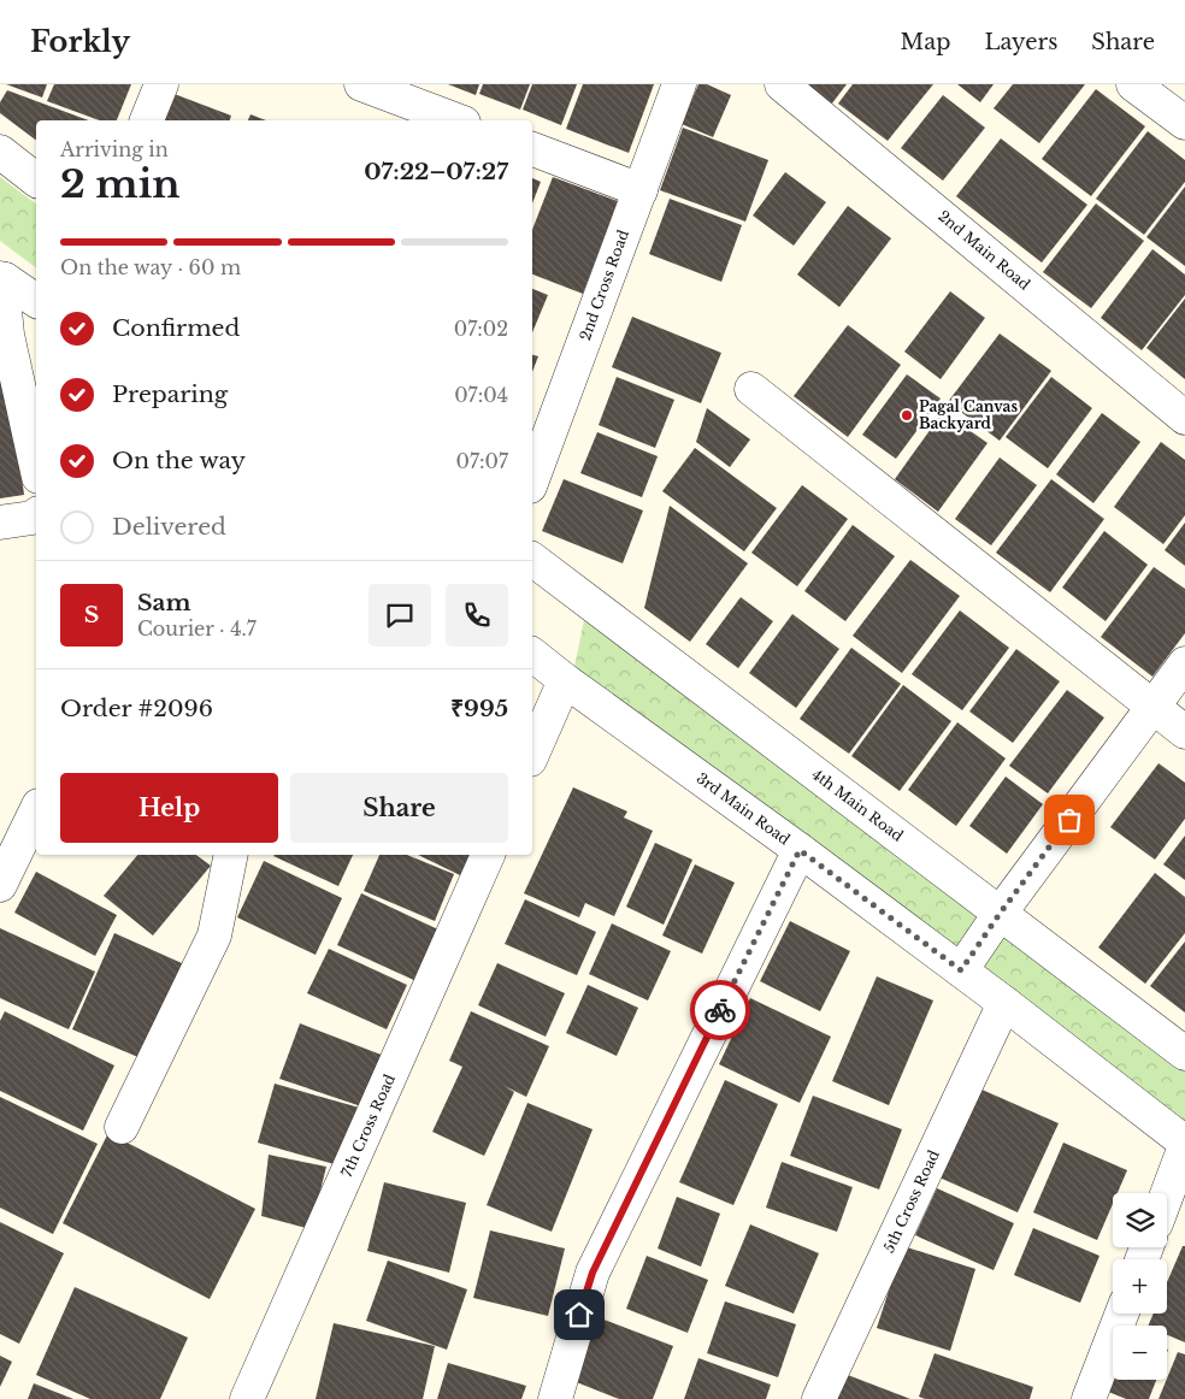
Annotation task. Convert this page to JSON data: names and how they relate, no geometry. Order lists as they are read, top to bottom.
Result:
{
  "streets": {
    "street": [
      "2nd Main Road",
      "2nd Cross Road",
      "4th Main Road",
      "3rd Main Road",
      "7th Cross Road",
      "5th Cross Road"
    ]
  },
  "crossings": [
    ["3rd Main Road", "5th Cross Road"]
  ],
  "places": ["Pagal Canvas Backyard"],
  "page": {
    "header": "Forkly",
    "nav": ["Map", "Layers", "Share"],
    "heading": ["2 min", "Arriving in", "07:22–07:27"],
    "panel": [
      "Sam",
      "Courier · 4.7",
      "Order #2096",
      "₹995"
    ],
    "bar": "On the way · 60 m",
    "list": [
      ["Confirmed", "07:02"],
      ["Preparing", "07:04"],
      ["On the way", "07:07"],
      "Delivered"
    ],
    "round": "S",
    "buttons": ["Help", "Share"],
    "map_buttons": ["+", "−"]
  }
}
